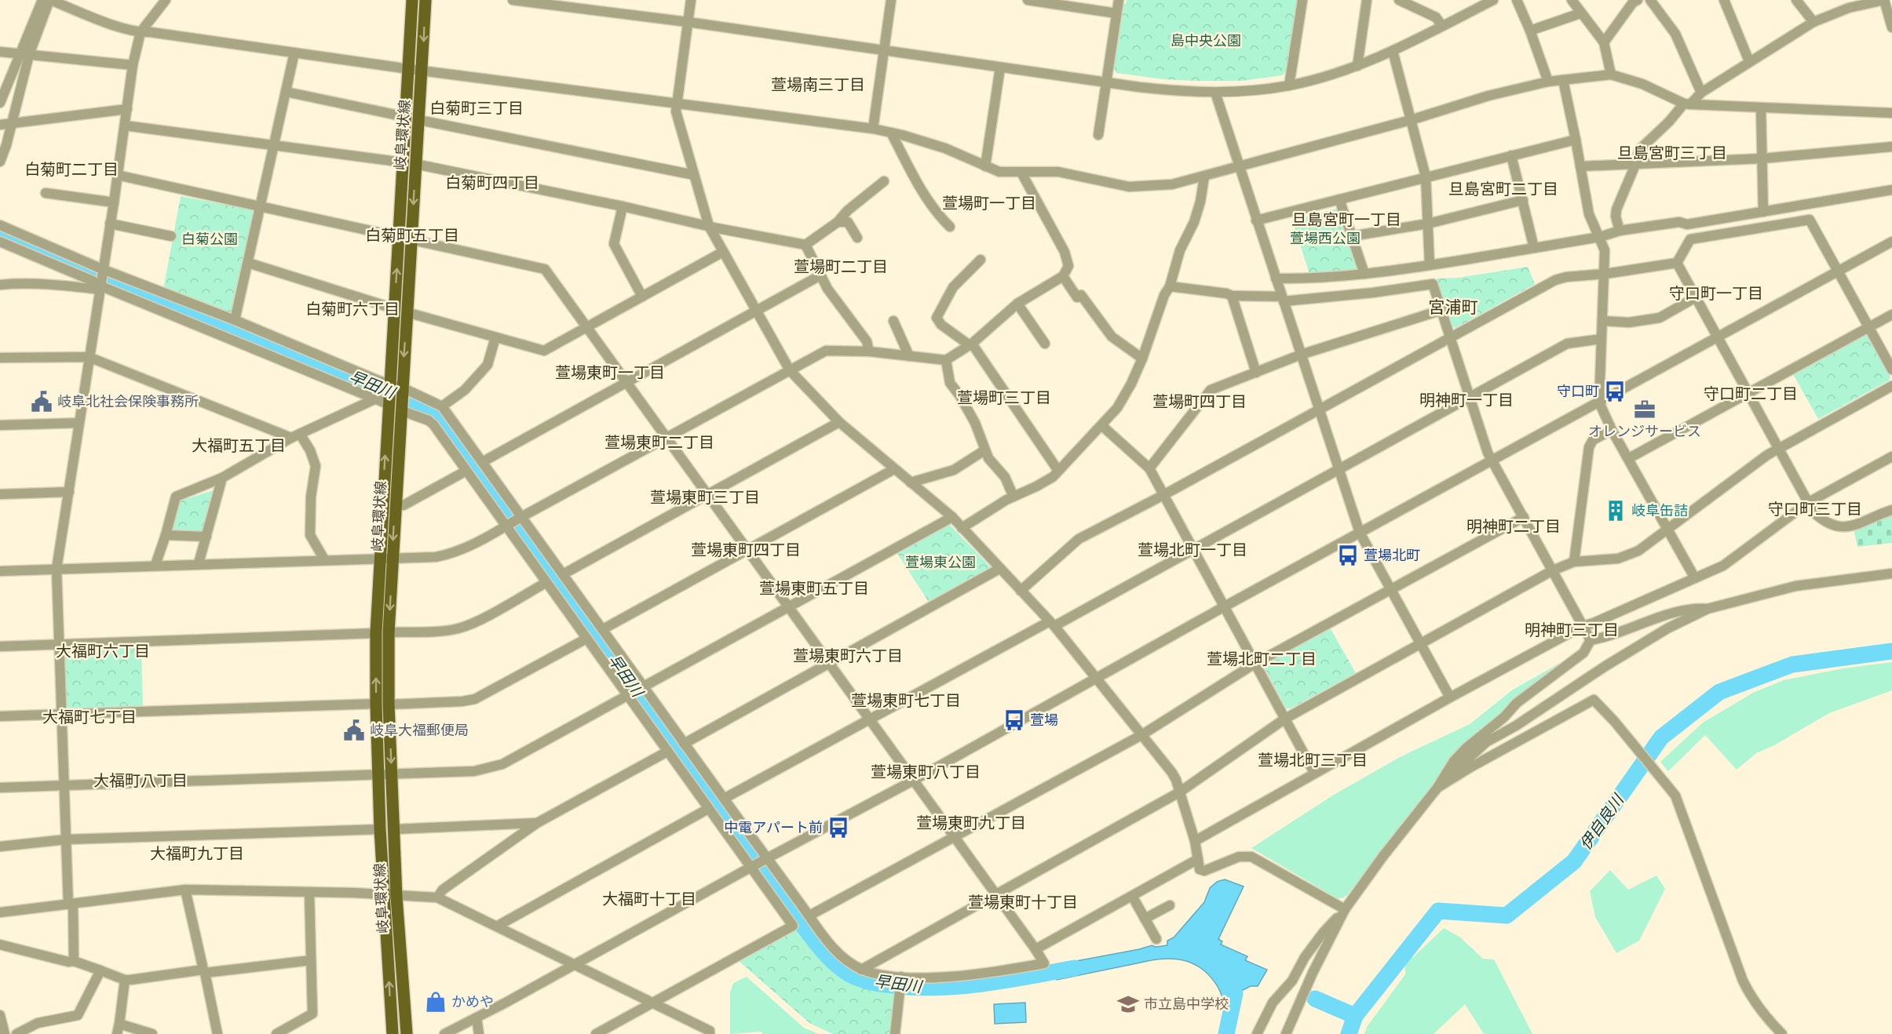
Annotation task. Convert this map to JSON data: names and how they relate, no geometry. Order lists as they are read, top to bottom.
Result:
{
  "streets": {
    "main road": ["岐阜環状線"]
  },
  "districts": [
    "萱場南三丁目",
    "白菊町三丁目",
    "旦島宮町三丁目",
    "白菊町二丁目",
    "白菊町四丁目",
    "旦島宮町二丁目",
    "萱場町一丁目",
    "旦島宮町一丁目",
    "白菊町五丁目",
    "萱場町二丁目",
    "守口町一丁目",
    "宮浦町",
    "白菊町六丁目",
    "萱場東町一丁目",
    "守口町二丁目",
    "萱場町三丁目",
    "明神町一丁目",
    "萱場町四丁目",
    "萱場東町二丁目",
    "大福町五丁目",
    "萱場東町三丁目",
    "守口町三丁目",
    "明神町二丁目",
    "萱場東町四丁目",
    "萱場北町一丁目",
    "萱場東町五丁目",
    "明神町三丁目",
    "大福町六丁目",
    "萱場東町六丁目",
    "萱場北町二丁目",
    "萱場東町七丁目",
    "大福町七丁目",
    "萱場北町三丁目",
    "萱場東町八丁目",
    "大福町八丁目",
    "萱場東町九丁目",
    "大福町九丁目",
    "大福町十丁目",
    "萱場東町十丁目"
  ],
  "water": ["早田川", "伊自良川"],
  "parks": [
    "島中央公園",
    "萱場西公園",
    "白菊公園",
    "萱場東公園"
  ],
  "places": {
    "bus stop": [
      "守口町",
      "萱場北町",
      "萱場",
      "中電アパート前"
    ],
    "public building": ["岐阜北社会保険事務所", "岐阜大福郵便局"],
    "office": ["オレンジサービス"],
    "building": ["岐阜缶詰"],
    "shop": ["かめや"],
    "school or university": ["市立島中学校"]
  }
}
